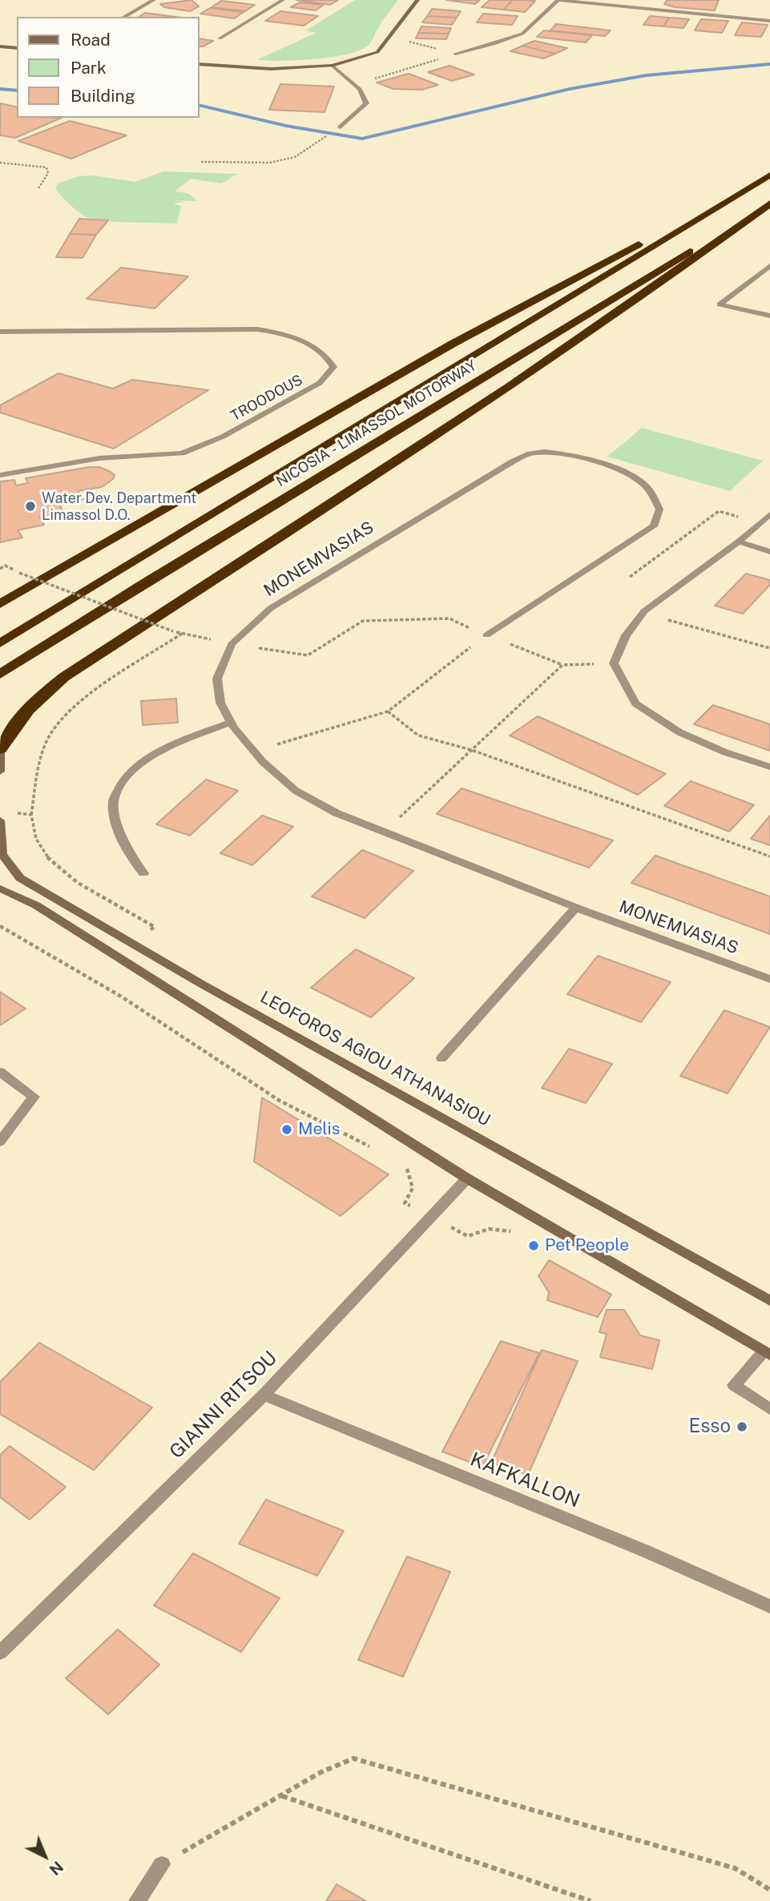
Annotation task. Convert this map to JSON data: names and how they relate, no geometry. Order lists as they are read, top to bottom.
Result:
{
  "streets": {
    "highway": ["NICOSIA - LIMASSOL MOTORWAY"],
    "main road": ["LEOFOROS AGIOU ATHANASIOU"],
    "street": [
      "TROODOUS",
      "MONEMVASIAS",
      "GIANNI RITSOU",
      "KAFKALLON"
    ]
  },
  "crossings": [
    ["GIANNI RITSOU", "KAFKALLON"]
  ],
  "places": [
    "Water Dev. Department Limassol D.O.",
    "Melis",
    "Pet People",
    "Esso"
  ],
  "legend": ["Road", "Park", "Building"],
  "north": "bottom right"
}
